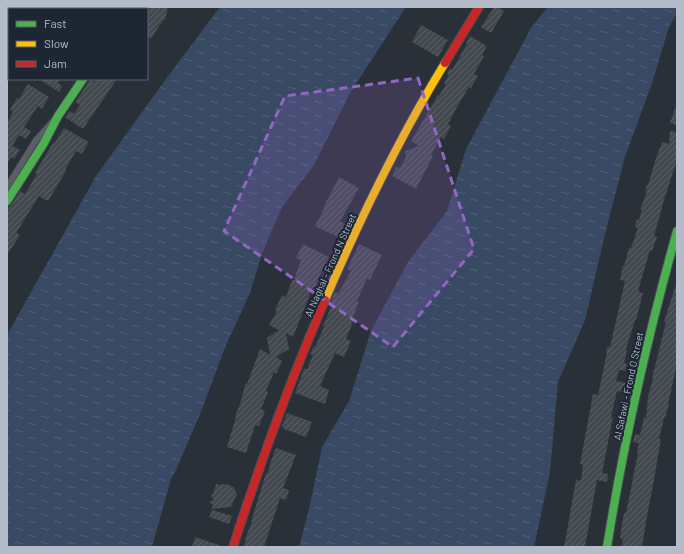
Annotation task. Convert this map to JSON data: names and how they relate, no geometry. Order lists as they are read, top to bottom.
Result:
{
  "streets": {
    "street": ["Al Naghal - Frond N Street", "Al Safawi - Frond O Street"]
  },
  "legend": ["Fast", "Slow", "Jam"]
}
